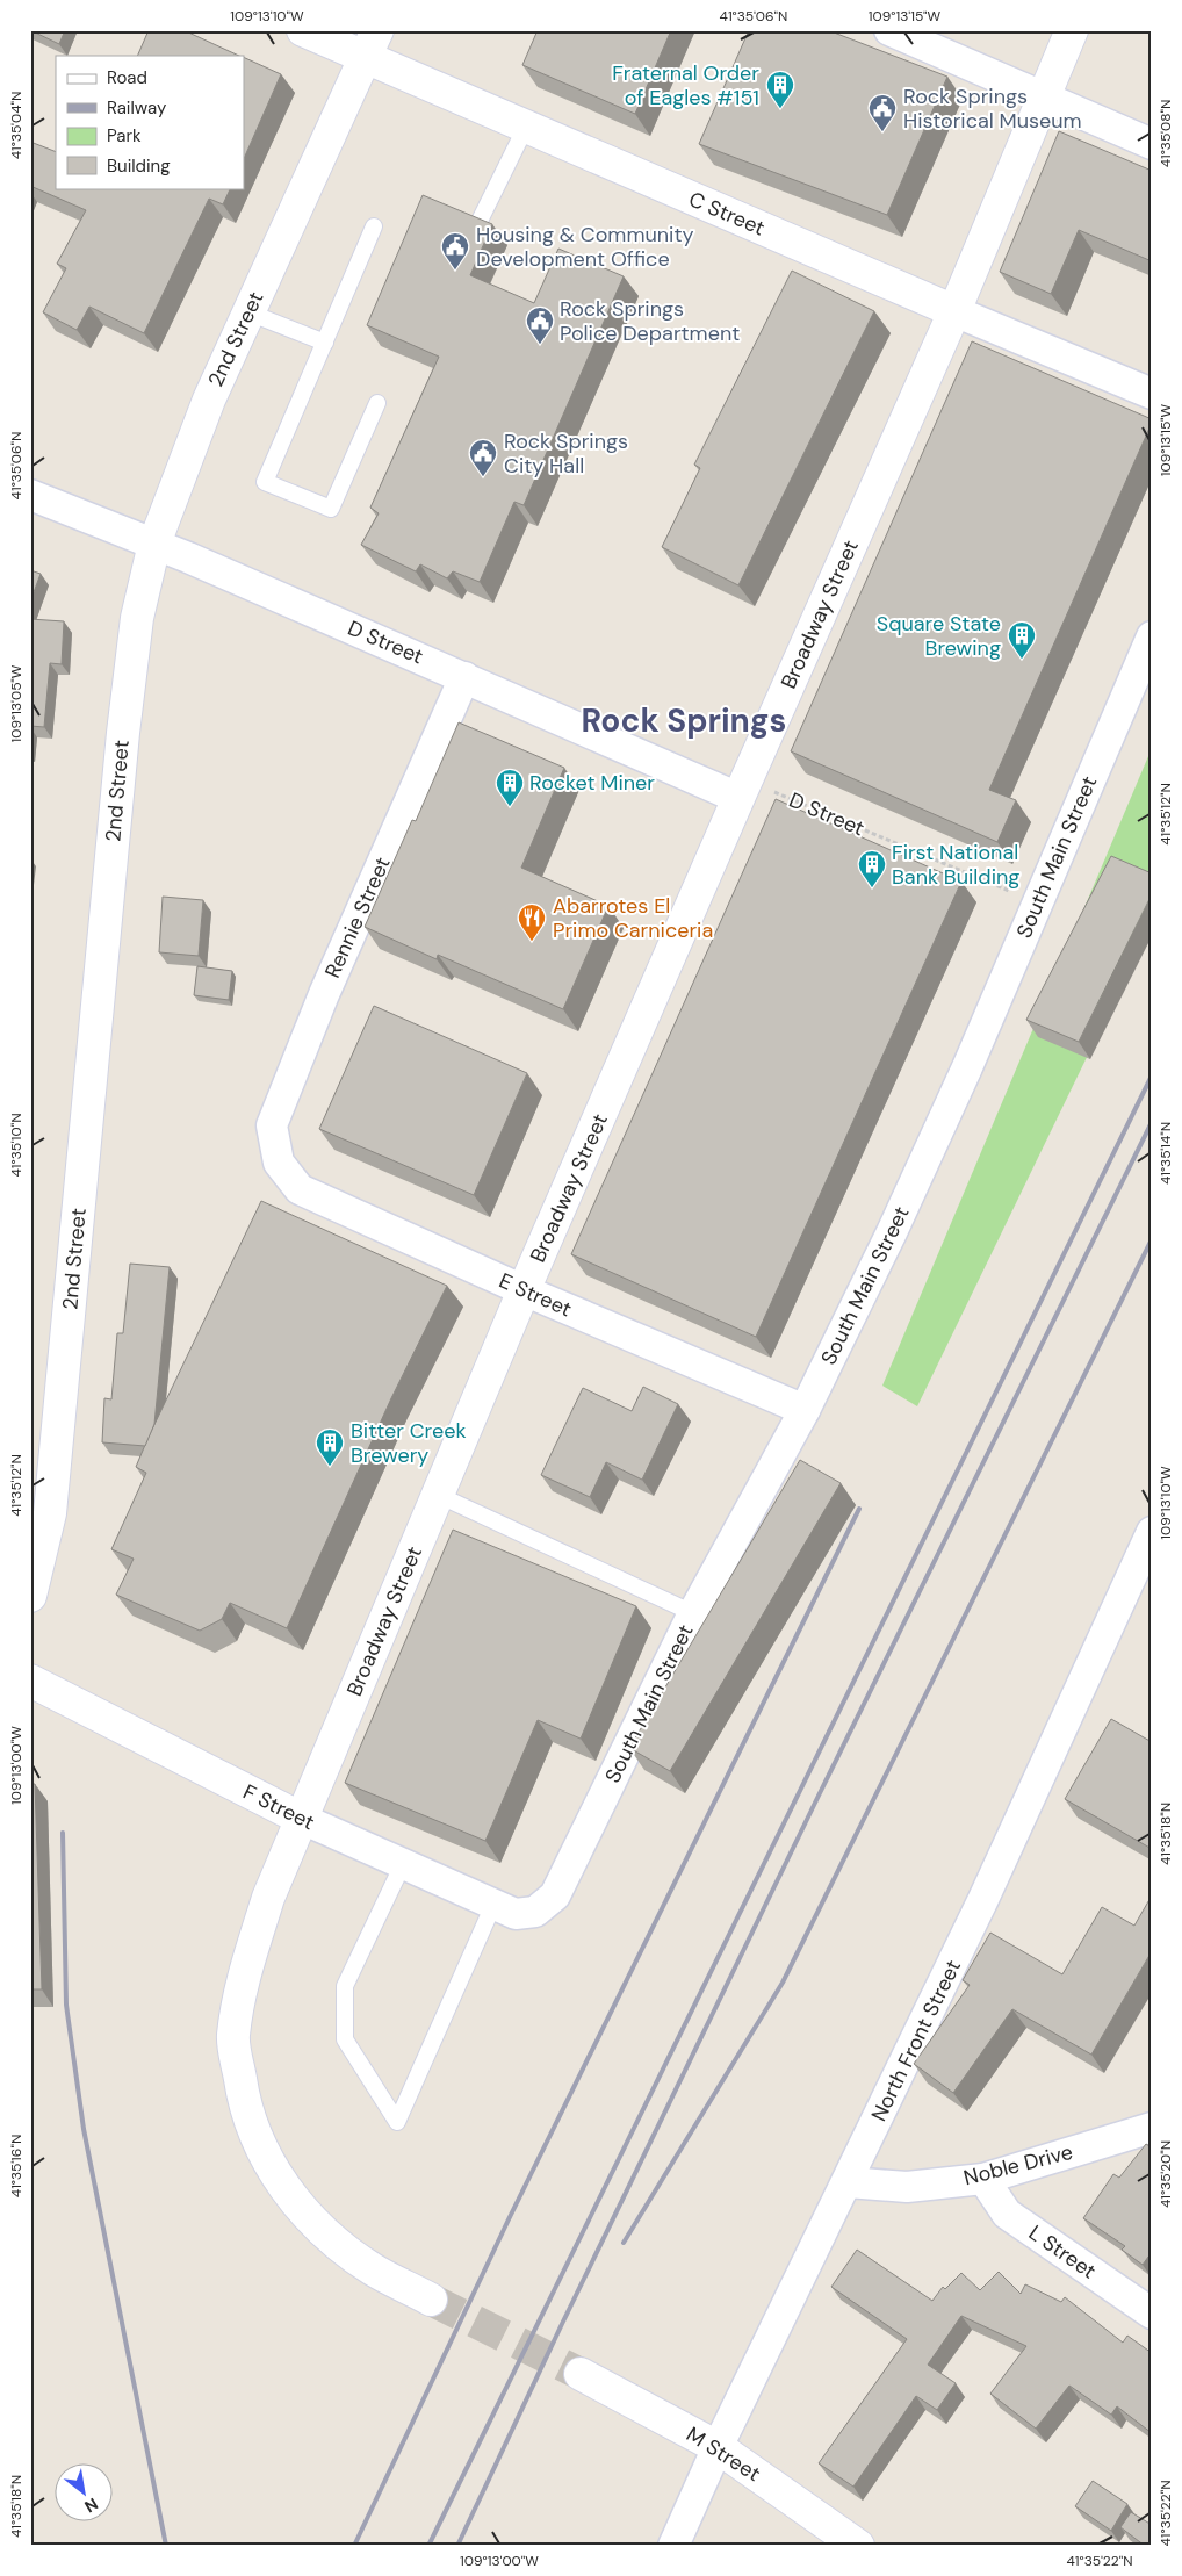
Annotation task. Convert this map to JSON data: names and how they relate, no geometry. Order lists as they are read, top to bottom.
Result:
{
  "streets": {
    "street": [
      "C Street",
      "2nd Street",
      "Broadway Street",
      "D Street",
      "South Main Street",
      "Rennie Street",
      "E Street",
      "F Street",
      "North Front Street",
      "Noble Drive",
      "L Street",
      "M Street"
    ]
  },
  "crossings": [
    ["C Street", "2nd Street"],
    ["C Street", "Broadway Street"],
    ["2nd Street", "D Street"],
    ["Broadway Street", "D Street"],
    ["Broadway Street", "E Street"],
    ["Broadway Street", "F Street"],
    ["D Street", "South Main Street"],
    ["D Street", "Rennie Street"],
    ["South Main Street", "E Street"],
    ["South Main Street", "F Street"],
    ["Rennie Street", "E Street"],
    ["North Front Street", "Noble Drive"],
    ["North Front Street", "M Street"],
    ["Noble Drive", "L Street"]
  ],
  "districts": ["Rock Springs"],
  "places": {
    "building": [
      "Fraternal Order of Eagles #151",
      "Square State Brewing",
      "Rocket Miner",
      "First National Bank Building",
      "Bitter Creek Brewery"
    ],
    "public building": [
      "Rock Springs Historical Museum",
      "Housing & Community Development Office",
      "Rock Springs Police Department",
      "Rock Springs City Hall"
    ],
    "restaurant": ["Abarrotes El Primo Carniceria"]
  },
  "legend": [
    "Road",
    "Railway",
    "Park",
    "Building"
  ],
  "north": "bottom right",
  "coordinates": [
    "109°13'10\"W",
    "41°35'06\"N",
    "109°13'15\"W",
    "41°35'04\"N",
    "41°35'08\"N",
    "109°13'05\"W",
    "41°35'12\"N",
    "41°35'10\"N",
    "41°35'14\"N",
    "109°13'00\"W",
    "41°35'18\"N",
    "41°35'16\"N",
    "41°35'20\"N",
    "41°35'22\"N"
  ]
}
